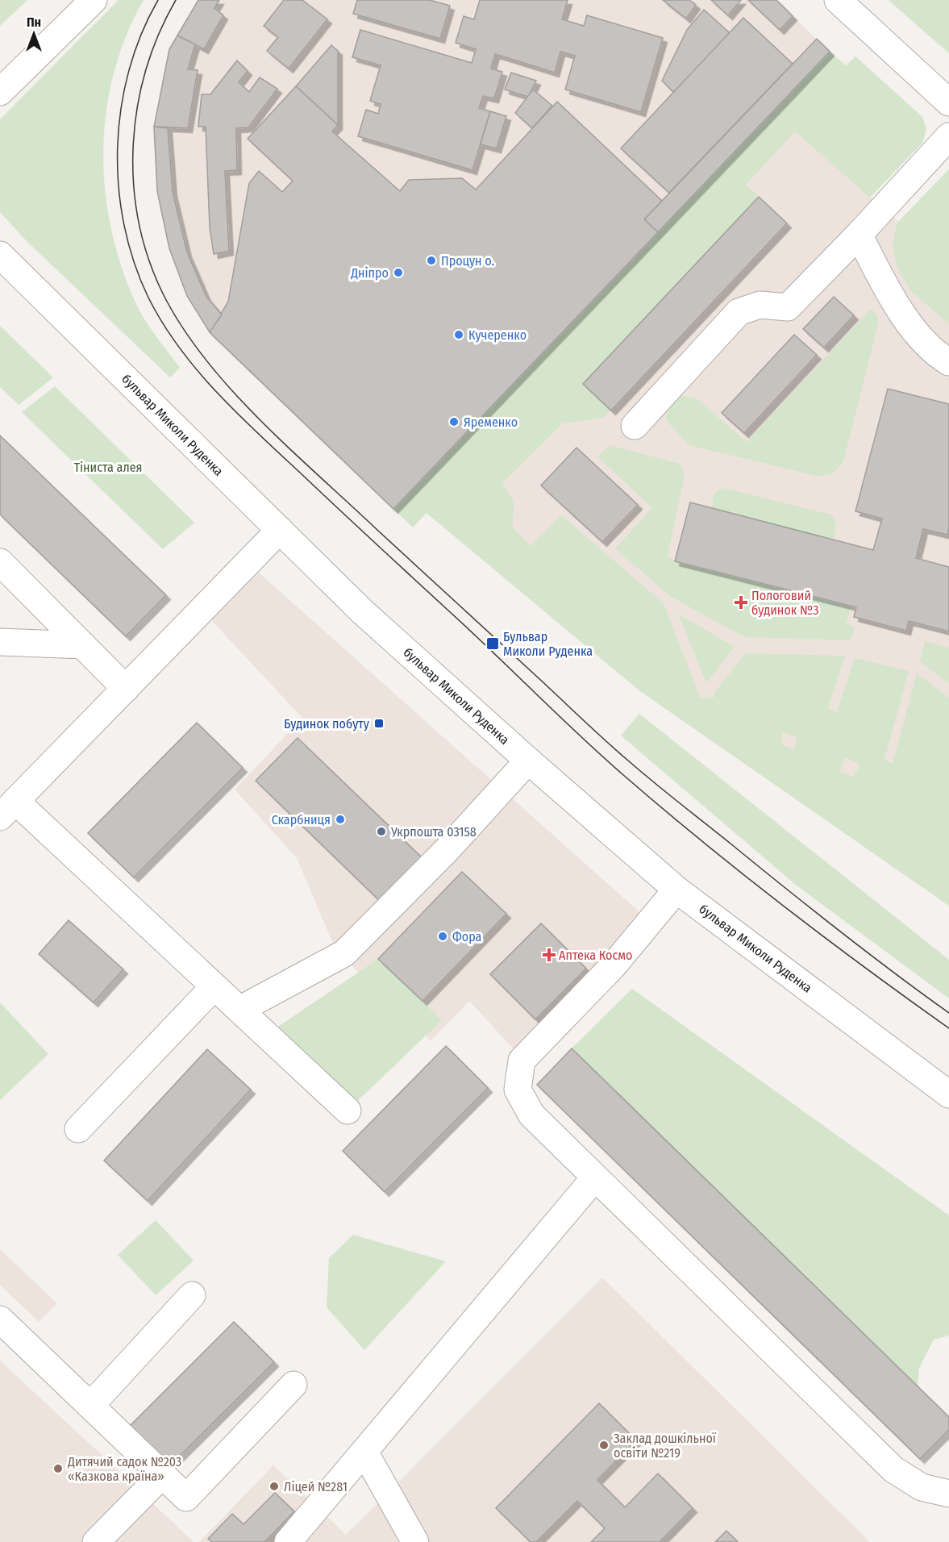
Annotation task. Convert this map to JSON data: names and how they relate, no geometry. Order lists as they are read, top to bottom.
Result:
{
  "streets": {
    "street": ["бульвар Миколи Руденка"]
  },
  "parks": ["Тіниста алея"],
  "places": {
    "other": [
      "Процун о.",
      "Дніпро",
      "Кучеренко",
      "Яременко",
      "Скарбниця",
      "Укрпошта 03158",
      "Фора",
      "Заклад дошкільної освіти №219",
      "Дитячий садок №203 «Казкова країна»",
      "Ліцей №281"
    ],
    "health": ["Пологовий будинок №3", "Аптека Космо"],
    "transit": ["Бульвар Миколи Руденка", "Будинок побуту"]
  },
  "north": "top"
}
